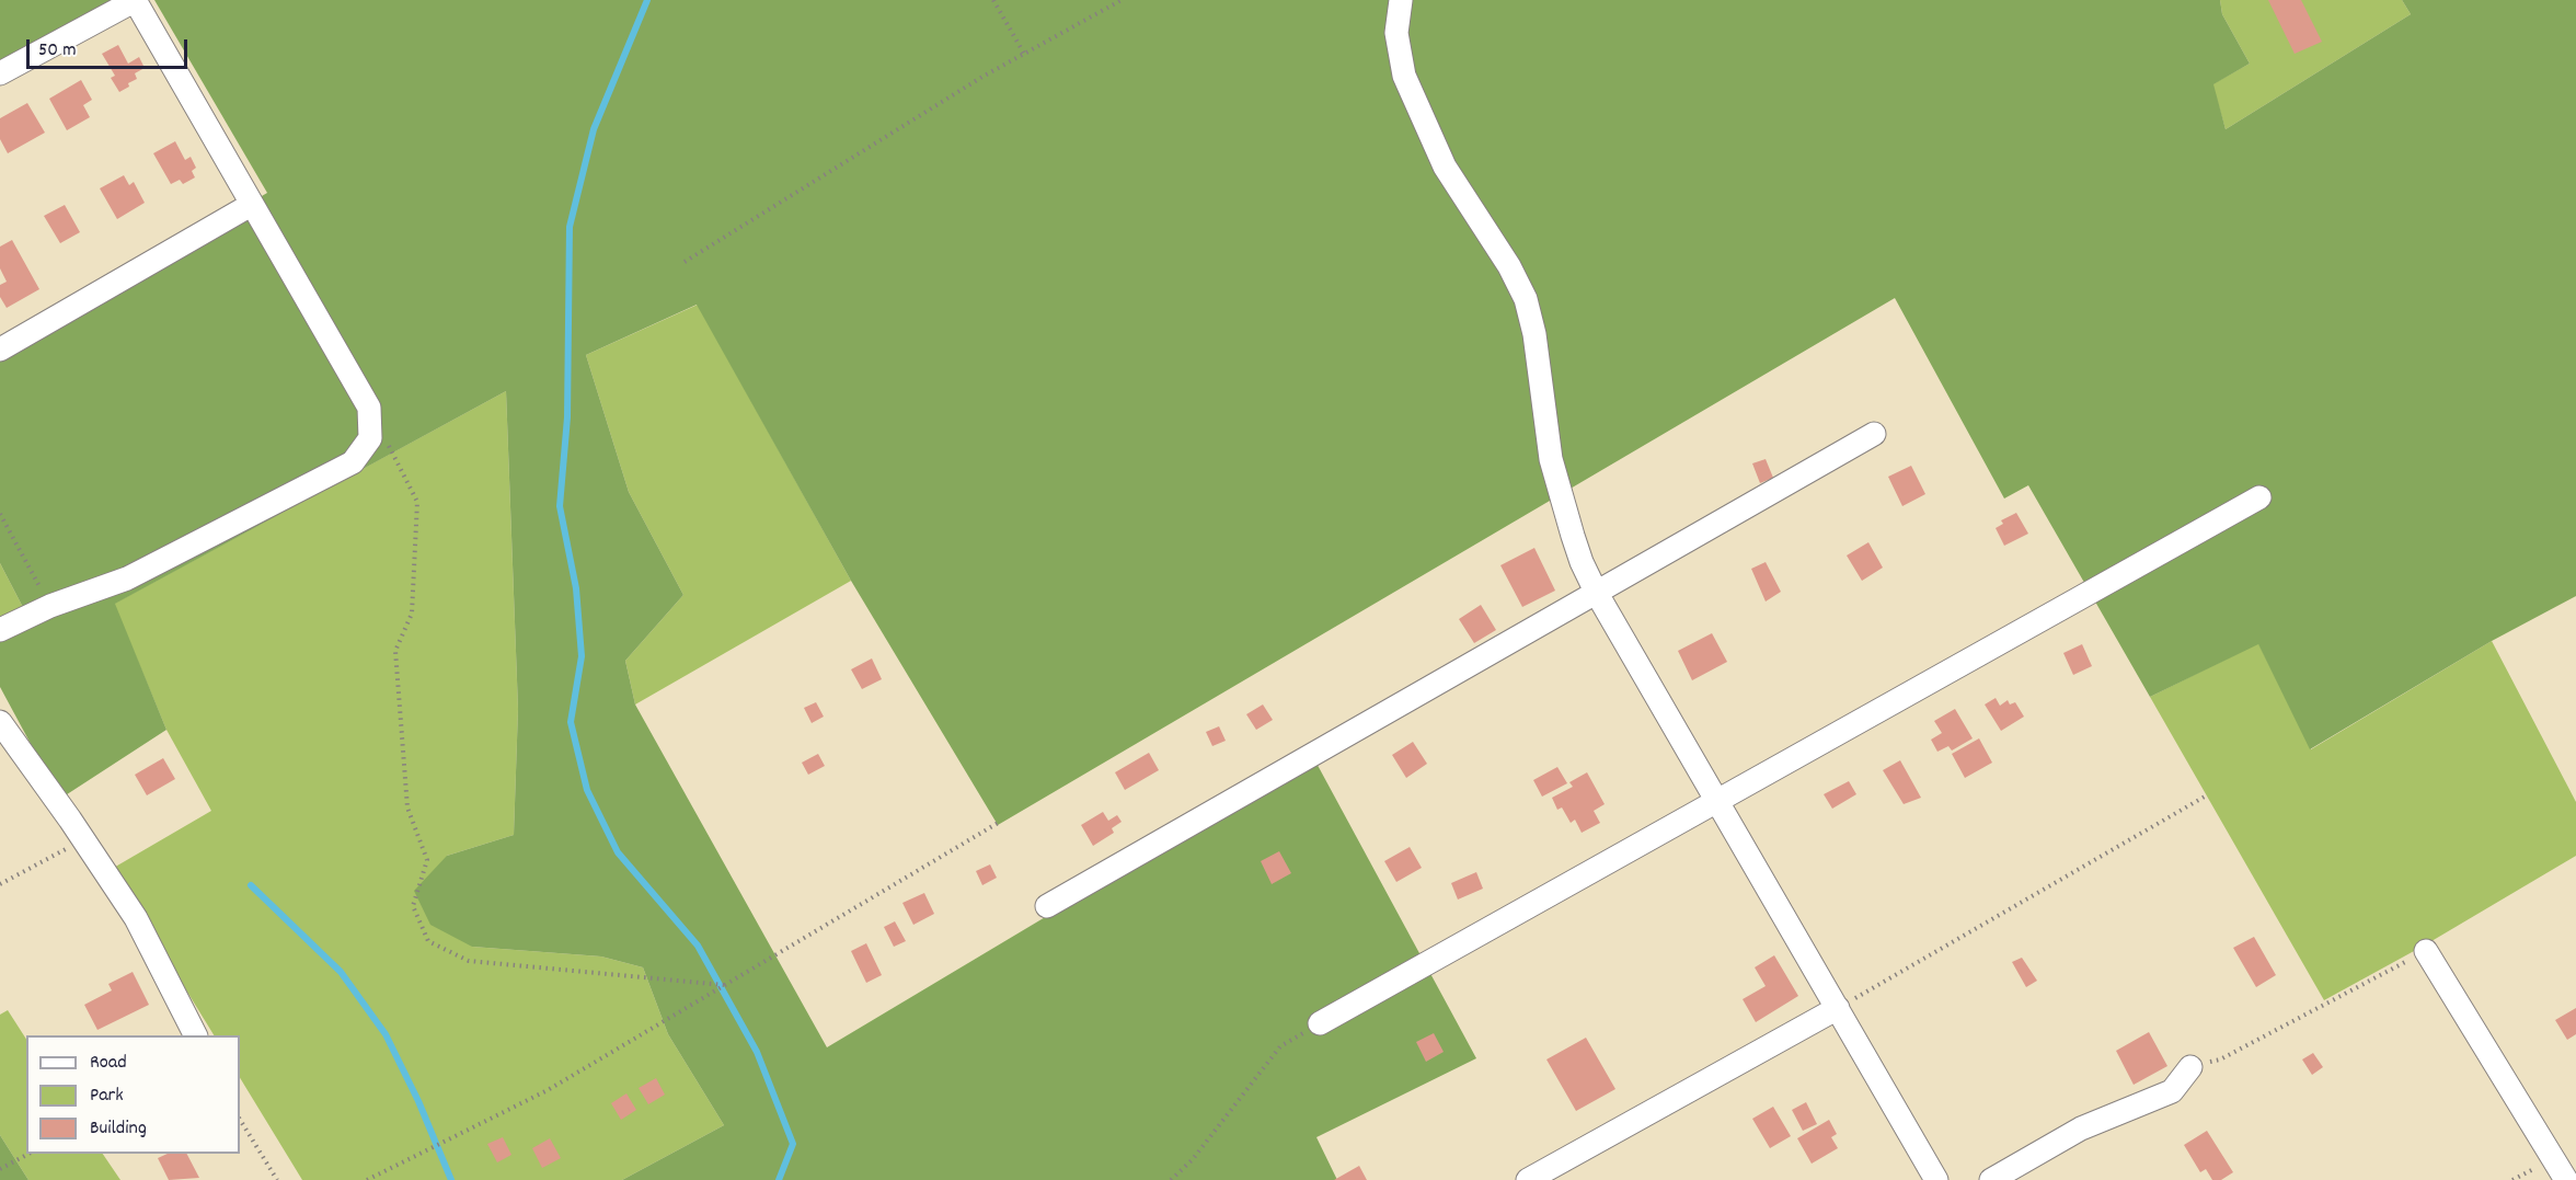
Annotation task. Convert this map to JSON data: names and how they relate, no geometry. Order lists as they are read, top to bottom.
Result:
{
  "legend": ["Road", "Park", "Building"],
  "scale_bar": "50 m"
}
